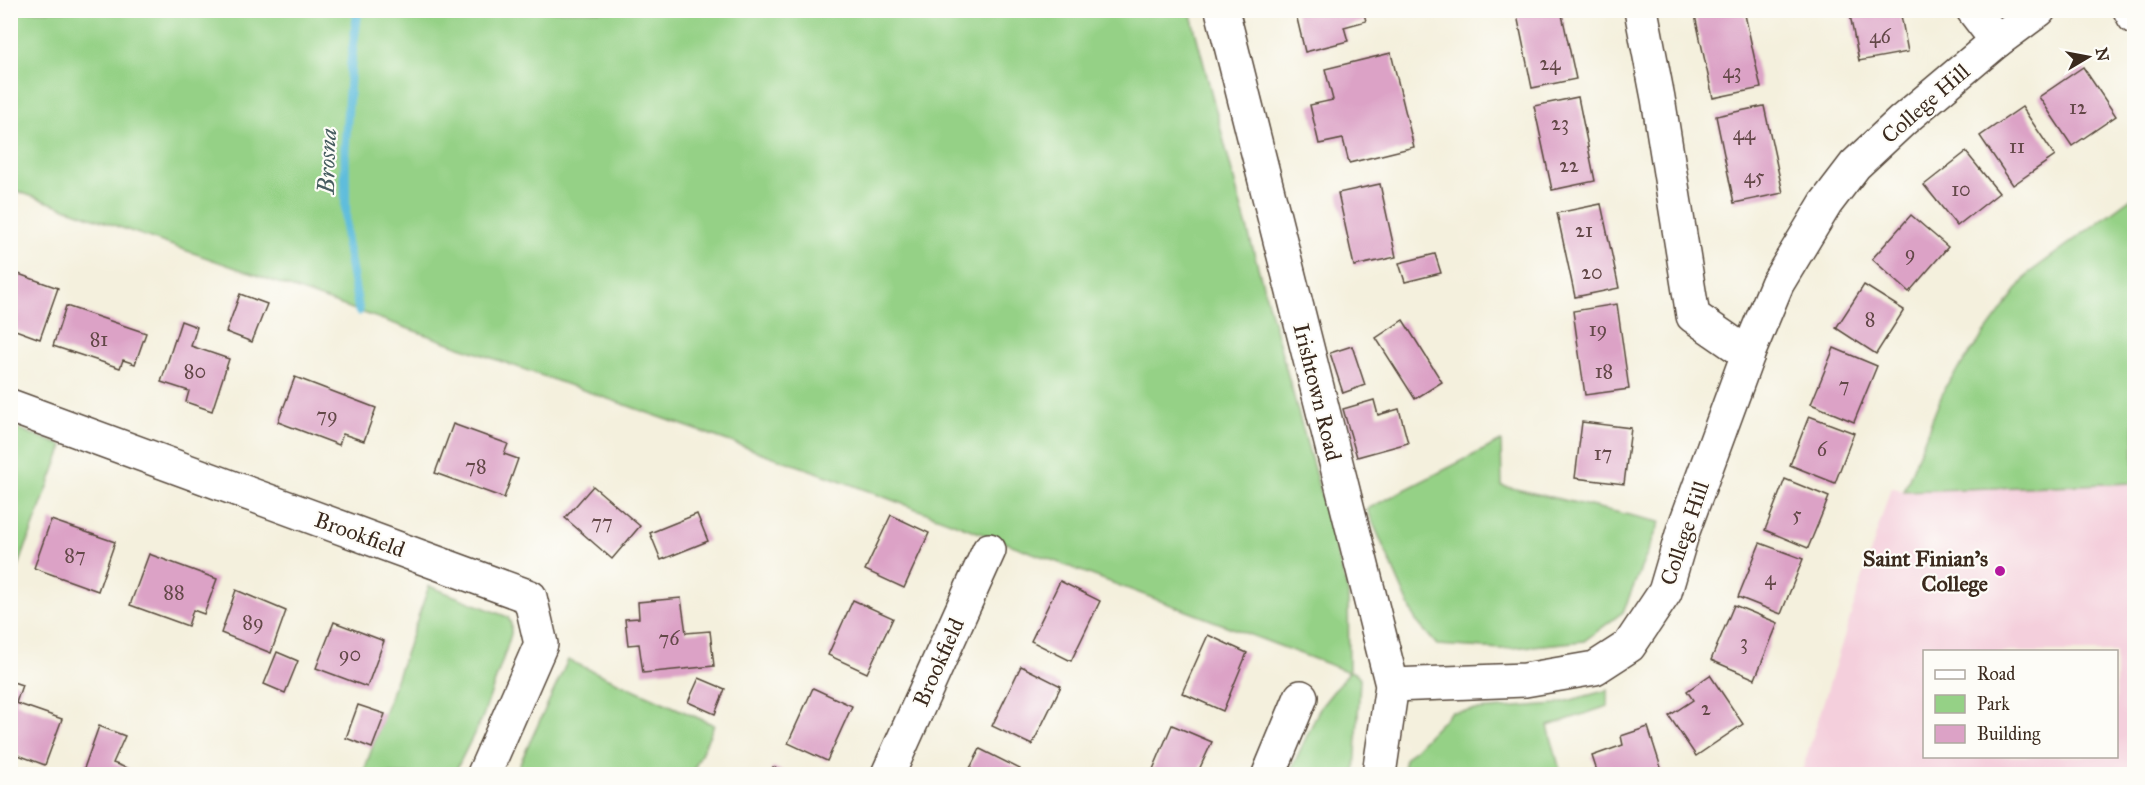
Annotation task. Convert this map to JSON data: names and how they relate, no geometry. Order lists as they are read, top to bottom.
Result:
{
  "streets": {
    "street": ["College Hill", "Irishtown Road", "Brookfield"]
  },
  "crossings": [
    ["College Hill", "Irishtown Road"]
  ],
  "water": ["Brosna"],
  "places": ["Saint Finian's College"],
  "house_numbers": [
    "46",
    "24",
    "43",
    "12",
    "23",
    "44",
    "11",
    "22",
    "45",
    "10",
    "21",
    "9",
    "20",
    "8",
    "19",
    "81",
    "80",
    "18",
    "7",
    "79",
    "6",
    "17",
    "78",
    "5",
    "77",
    "87",
    "4",
    "88",
    "89",
    "76",
    "3",
    "90",
    "2"
  ],
  "legend": ["Road", "Park", "Building"],
  "north": "right"
}
